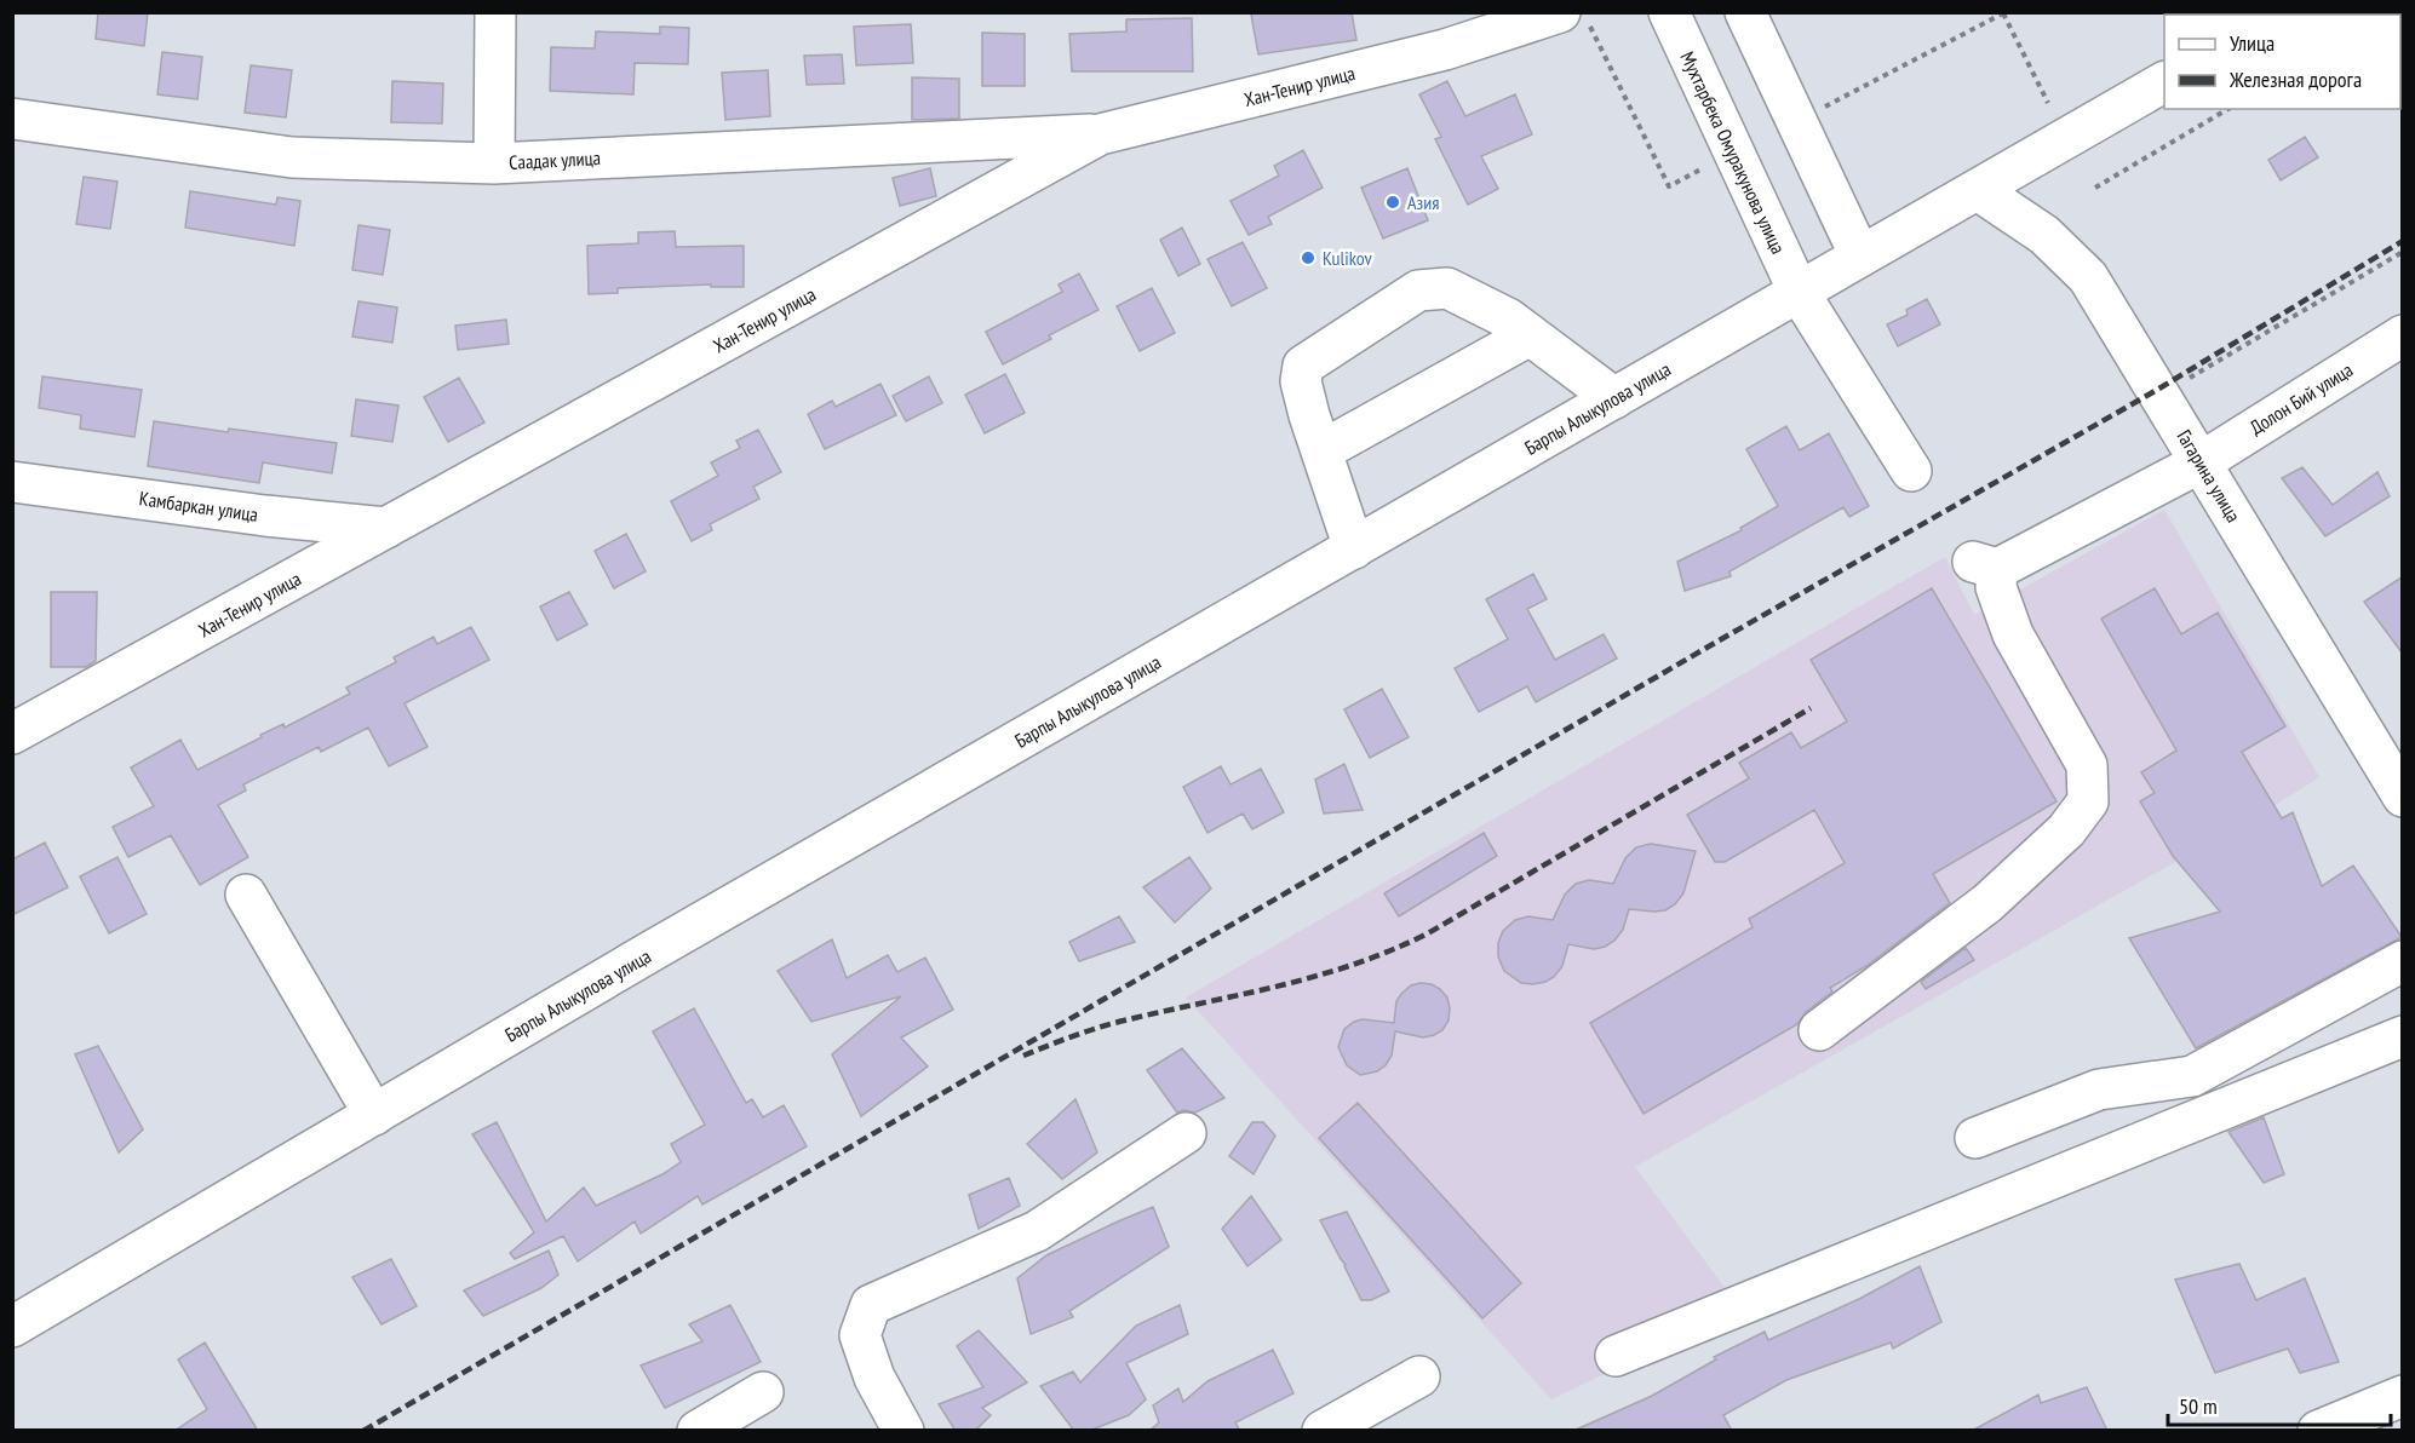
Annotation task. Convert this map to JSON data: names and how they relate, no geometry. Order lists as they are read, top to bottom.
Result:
{
  "streets": {
    "street": [
      "Хан-Тенир улица",
      "Мухтарбека Омуракунова улица",
      "Саадак улица",
      "Долон Бий улица",
      "Барпы Алыкулова улица",
      "Гагарина улица",
      "Камбаркан улица"
    ]
  },
  "crossings": [
    ["Хан-Тенир улица", "Саадак улица"],
    ["Хан-Тенир улица", "Камбаркан улица"],
    ["Мухтарбека Омуракунова улица", "Барпы Алыкулова улица"],
    ["Долон Бий улица", "Гагарина улица"],
    ["Барпы Алыкулова улица", "Гагарина улица"]
  ],
  "places": ["Азия", "Kulikov"],
  "legend": ["Улица", "Железная дорога"],
  "scale_bar": "50 m"
}
